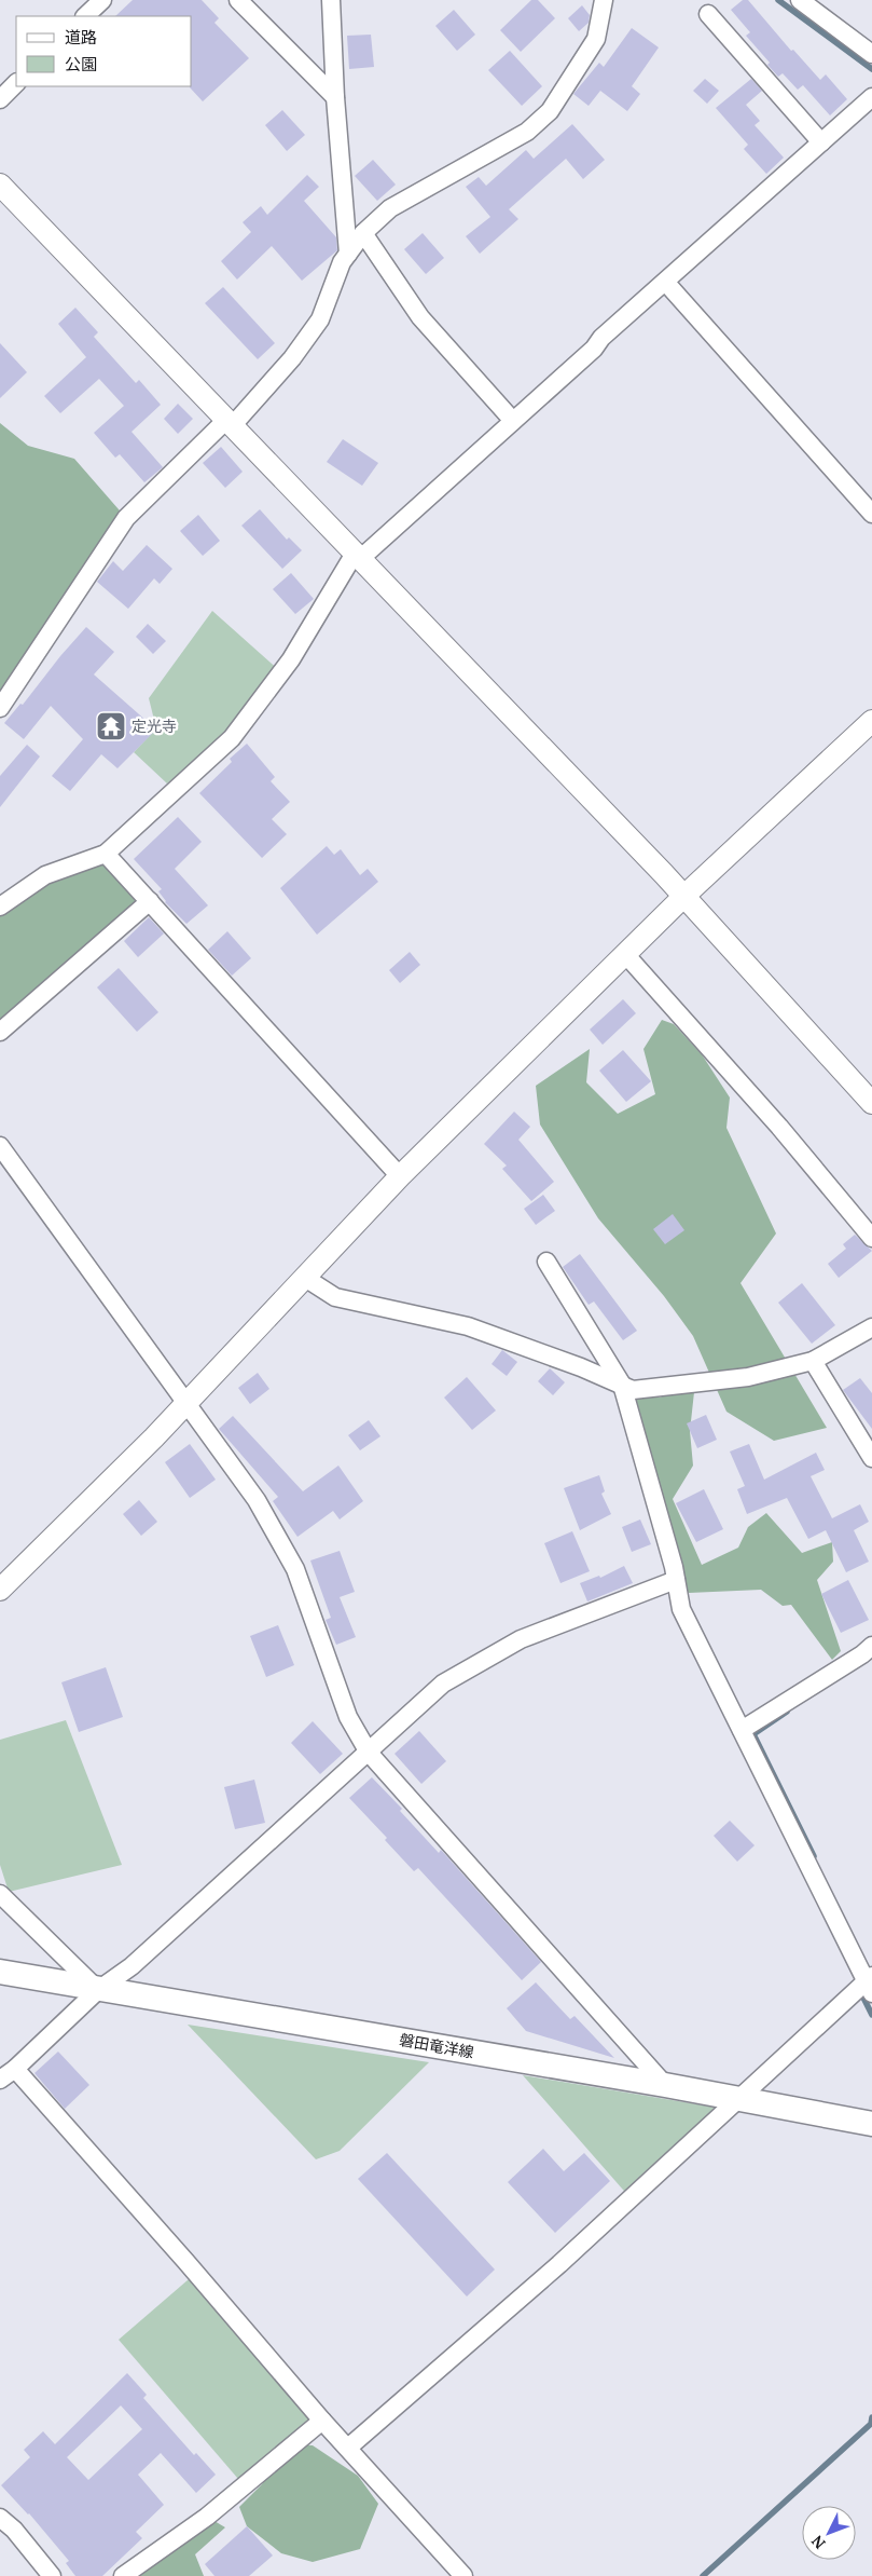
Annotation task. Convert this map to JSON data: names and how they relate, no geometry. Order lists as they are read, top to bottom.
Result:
{
  "streets": {
    "main road": ["磐田竜洋線"]
  },
  "places": {
    "temple": ["定光寺"]
  },
  "legend": ["道路", "公園"],
  "north": "bottom left"
}
